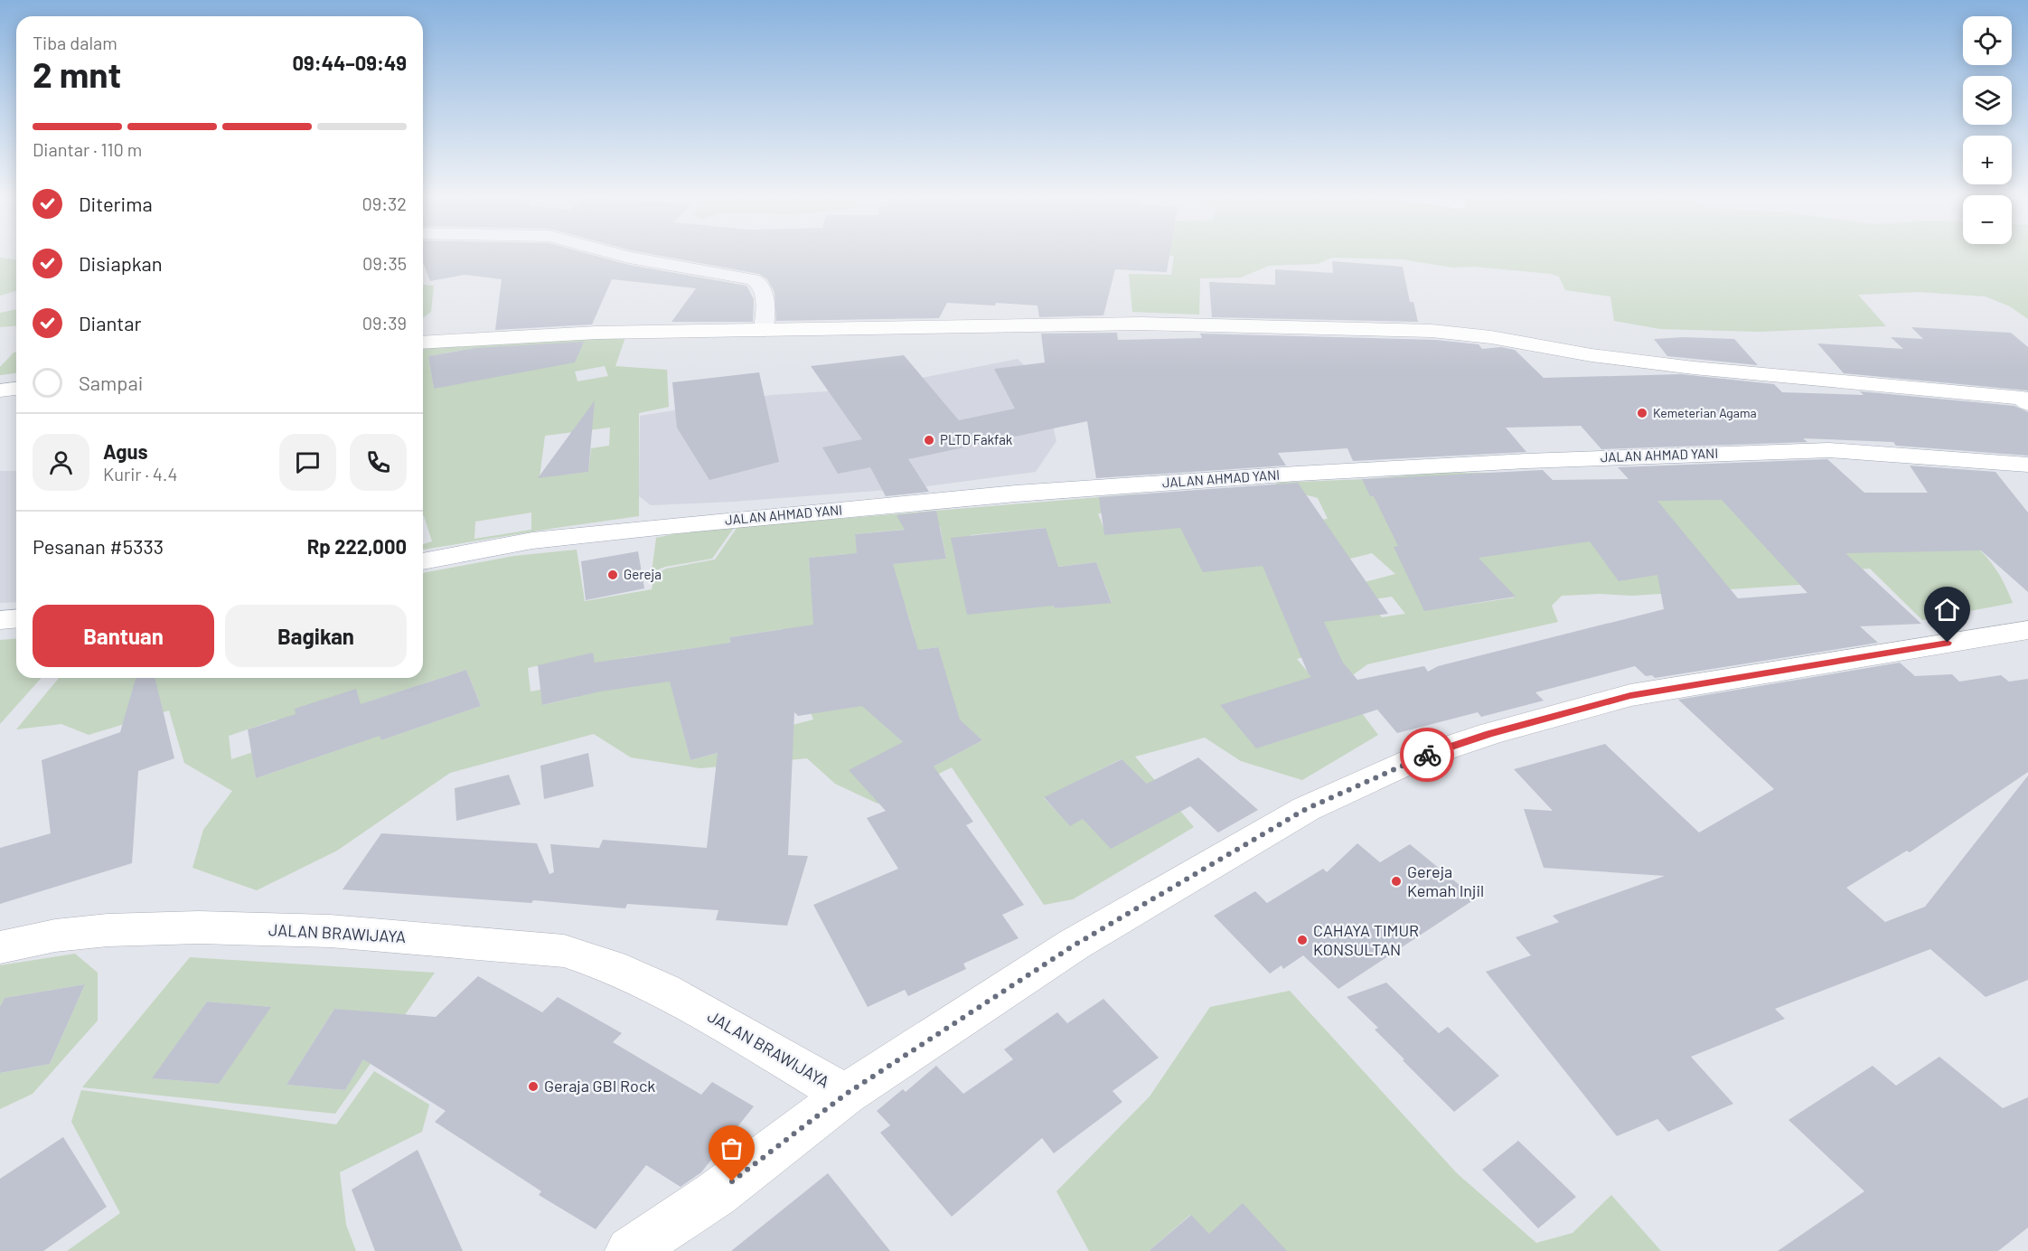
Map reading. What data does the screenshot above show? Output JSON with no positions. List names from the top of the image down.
{
  "streets": {
    "main road": ["JALAN AHMAD YANI", "JALAN BRAWIJAYA"]
  },
  "places": [
    "Kemeterian Agama",
    "PLTD Fakfak",
    "Gereja",
    "Gereja Kemah Injil",
    "CAHAYA TIMUR KONSULTAN",
    "Geraja GBI Rock"
  ],
  "page": {
    "map_buttons": ["+", "−"],
    "heading": ["2 mnt", "Tiba dalam", "09:44–09:49"],
    "panel": [
      "Agus",
      "Kurir · 4.4",
      "Pesanan #5333",
      "Rp 222,000"
    ],
    "bar": "Diantar · 110 m",
    "list": [
      ["Diterima", "09:32"],
      ["Disiapkan", "09:35"],
      ["Diantar", "09:39"],
      "Sampai"
    ],
    "buttons": ["Bantuan", "Bagikan"]
  }
}
